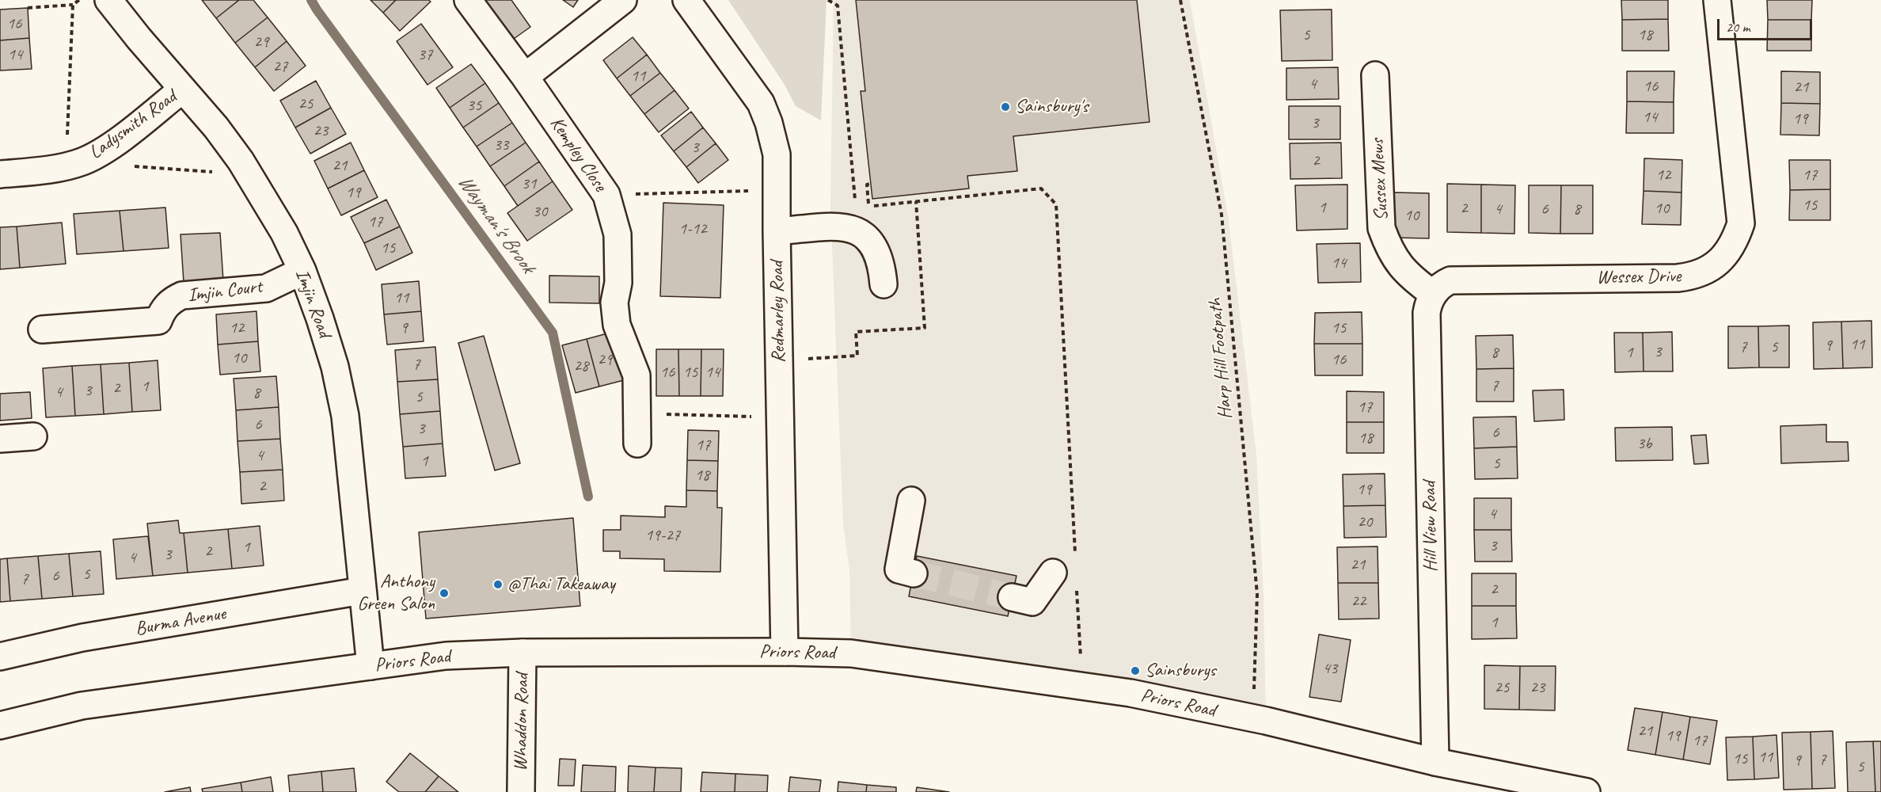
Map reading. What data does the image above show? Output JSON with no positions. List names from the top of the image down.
{
  "streets": {
    "street": [
      "Ladysmith Road",
      "Kempley Close",
      "Sussex Mews",
      "Wessex Drive",
      "Imjin Court",
      "Imjin Road",
      "Redmarley Road",
      "Hill View Road",
      "Burma Avenue",
      "Priors Road",
      "Whaddon Road"
    ],
    "path": ["Harp Hill Footpath"]
  },
  "crossings": [
    ["Ladysmith Road", "Imjin Road"],
    ["Sussex Mews", "Wessex Drive"],
    ["Sussex Mews", "Hill View Road"],
    ["Wessex Drive", "Hill View Road"],
    ["Imjin Court", "Imjin Road"],
    ["Imjin Road", "Burma Avenue"],
    ["Imjin Road", "Priors Road"],
    ["Redmarley Road", "Priors Road"],
    ["Harp Hill Footpath", "Priors Road"],
    ["Hill View Road", "Priors Road"],
    ["Priors Road", "Whaddon Road"]
  ],
  "water": ["Wayman's Brook"],
  "places": [
    "Sainsbury's",
    "@Thai Takeaway",
    "Anthony Green Salon",
    "Sainsburys"
  ],
  "house_numbers": [
    "16",
    "5",
    "18",
    "29",
    "14",
    "37",
    "27",
    "11",
    "4",
    "16",
    "21",
    "25",
    "35",
    "14",
    "19",
    "3",
    "23",
    "33",
    "3",
    "2",
    "21",
    "12",
    "17",
    "31",
    "19",
    "15",
    "1",
    "2",
    "10",
    "4",
    "6",
    "8",
    "30",
    "10",
    "17",
    "1-12",
    "15",
    "14",
    "11",
    "12",
    "9",
    "15",
    "11",
    "9",
    "7",
    "5",
    "3",
    "8",
    "1",
    "10",
    "29",
    "16",
    "7",
    "28",
    "16",
    "15",
    "14",
    "7",
    "1",
    "2",
    "3",
    "4",
    "8",
    "5",
    "17",
    "6",
    "3",
    "6",
    "18",
    "3b",
    "17",
    "4",
    "1",
    "5",
    "18",
    "2",
    "19",
    "4",
    "20",
    "19-27",
    "3",
    "1",
    "2",
    "3",
    "4",
    "21",
    "5",
    "6",
    "7",
    "2",
    "22",
    "1",
    "43",
    "25",
    "23",
    "21",
    "19",
    "17",
    "11",
    "15",
    "7",
    "9",
    "5"
  ],
  "scale_bar": "20 m"
}
